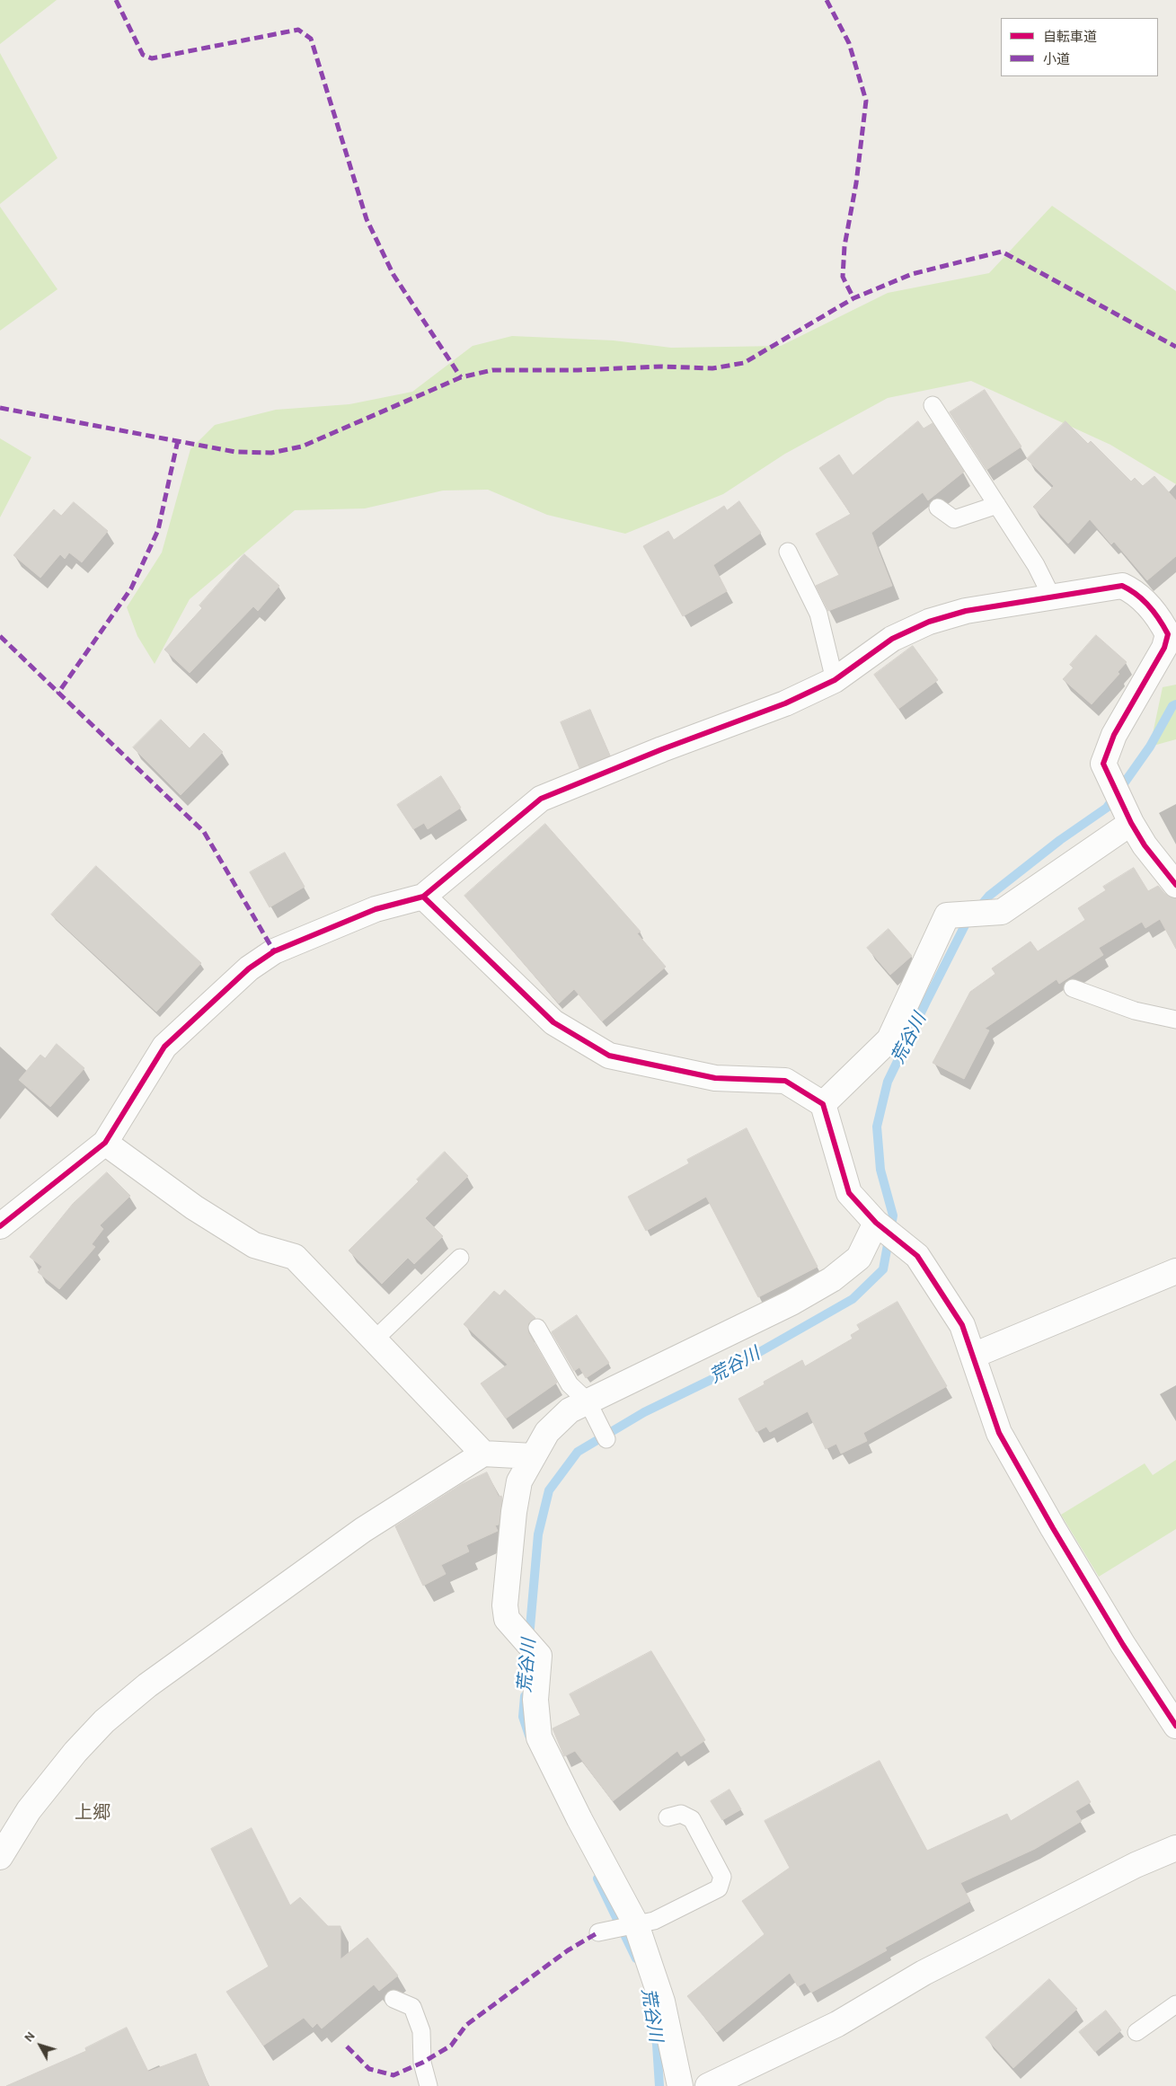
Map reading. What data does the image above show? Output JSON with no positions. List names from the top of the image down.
{
  "districts": ["上郷"],
  "water": ["荒谷川"],
  "legend": ["自転車道", "小道"],
  "north": "top left"
}
